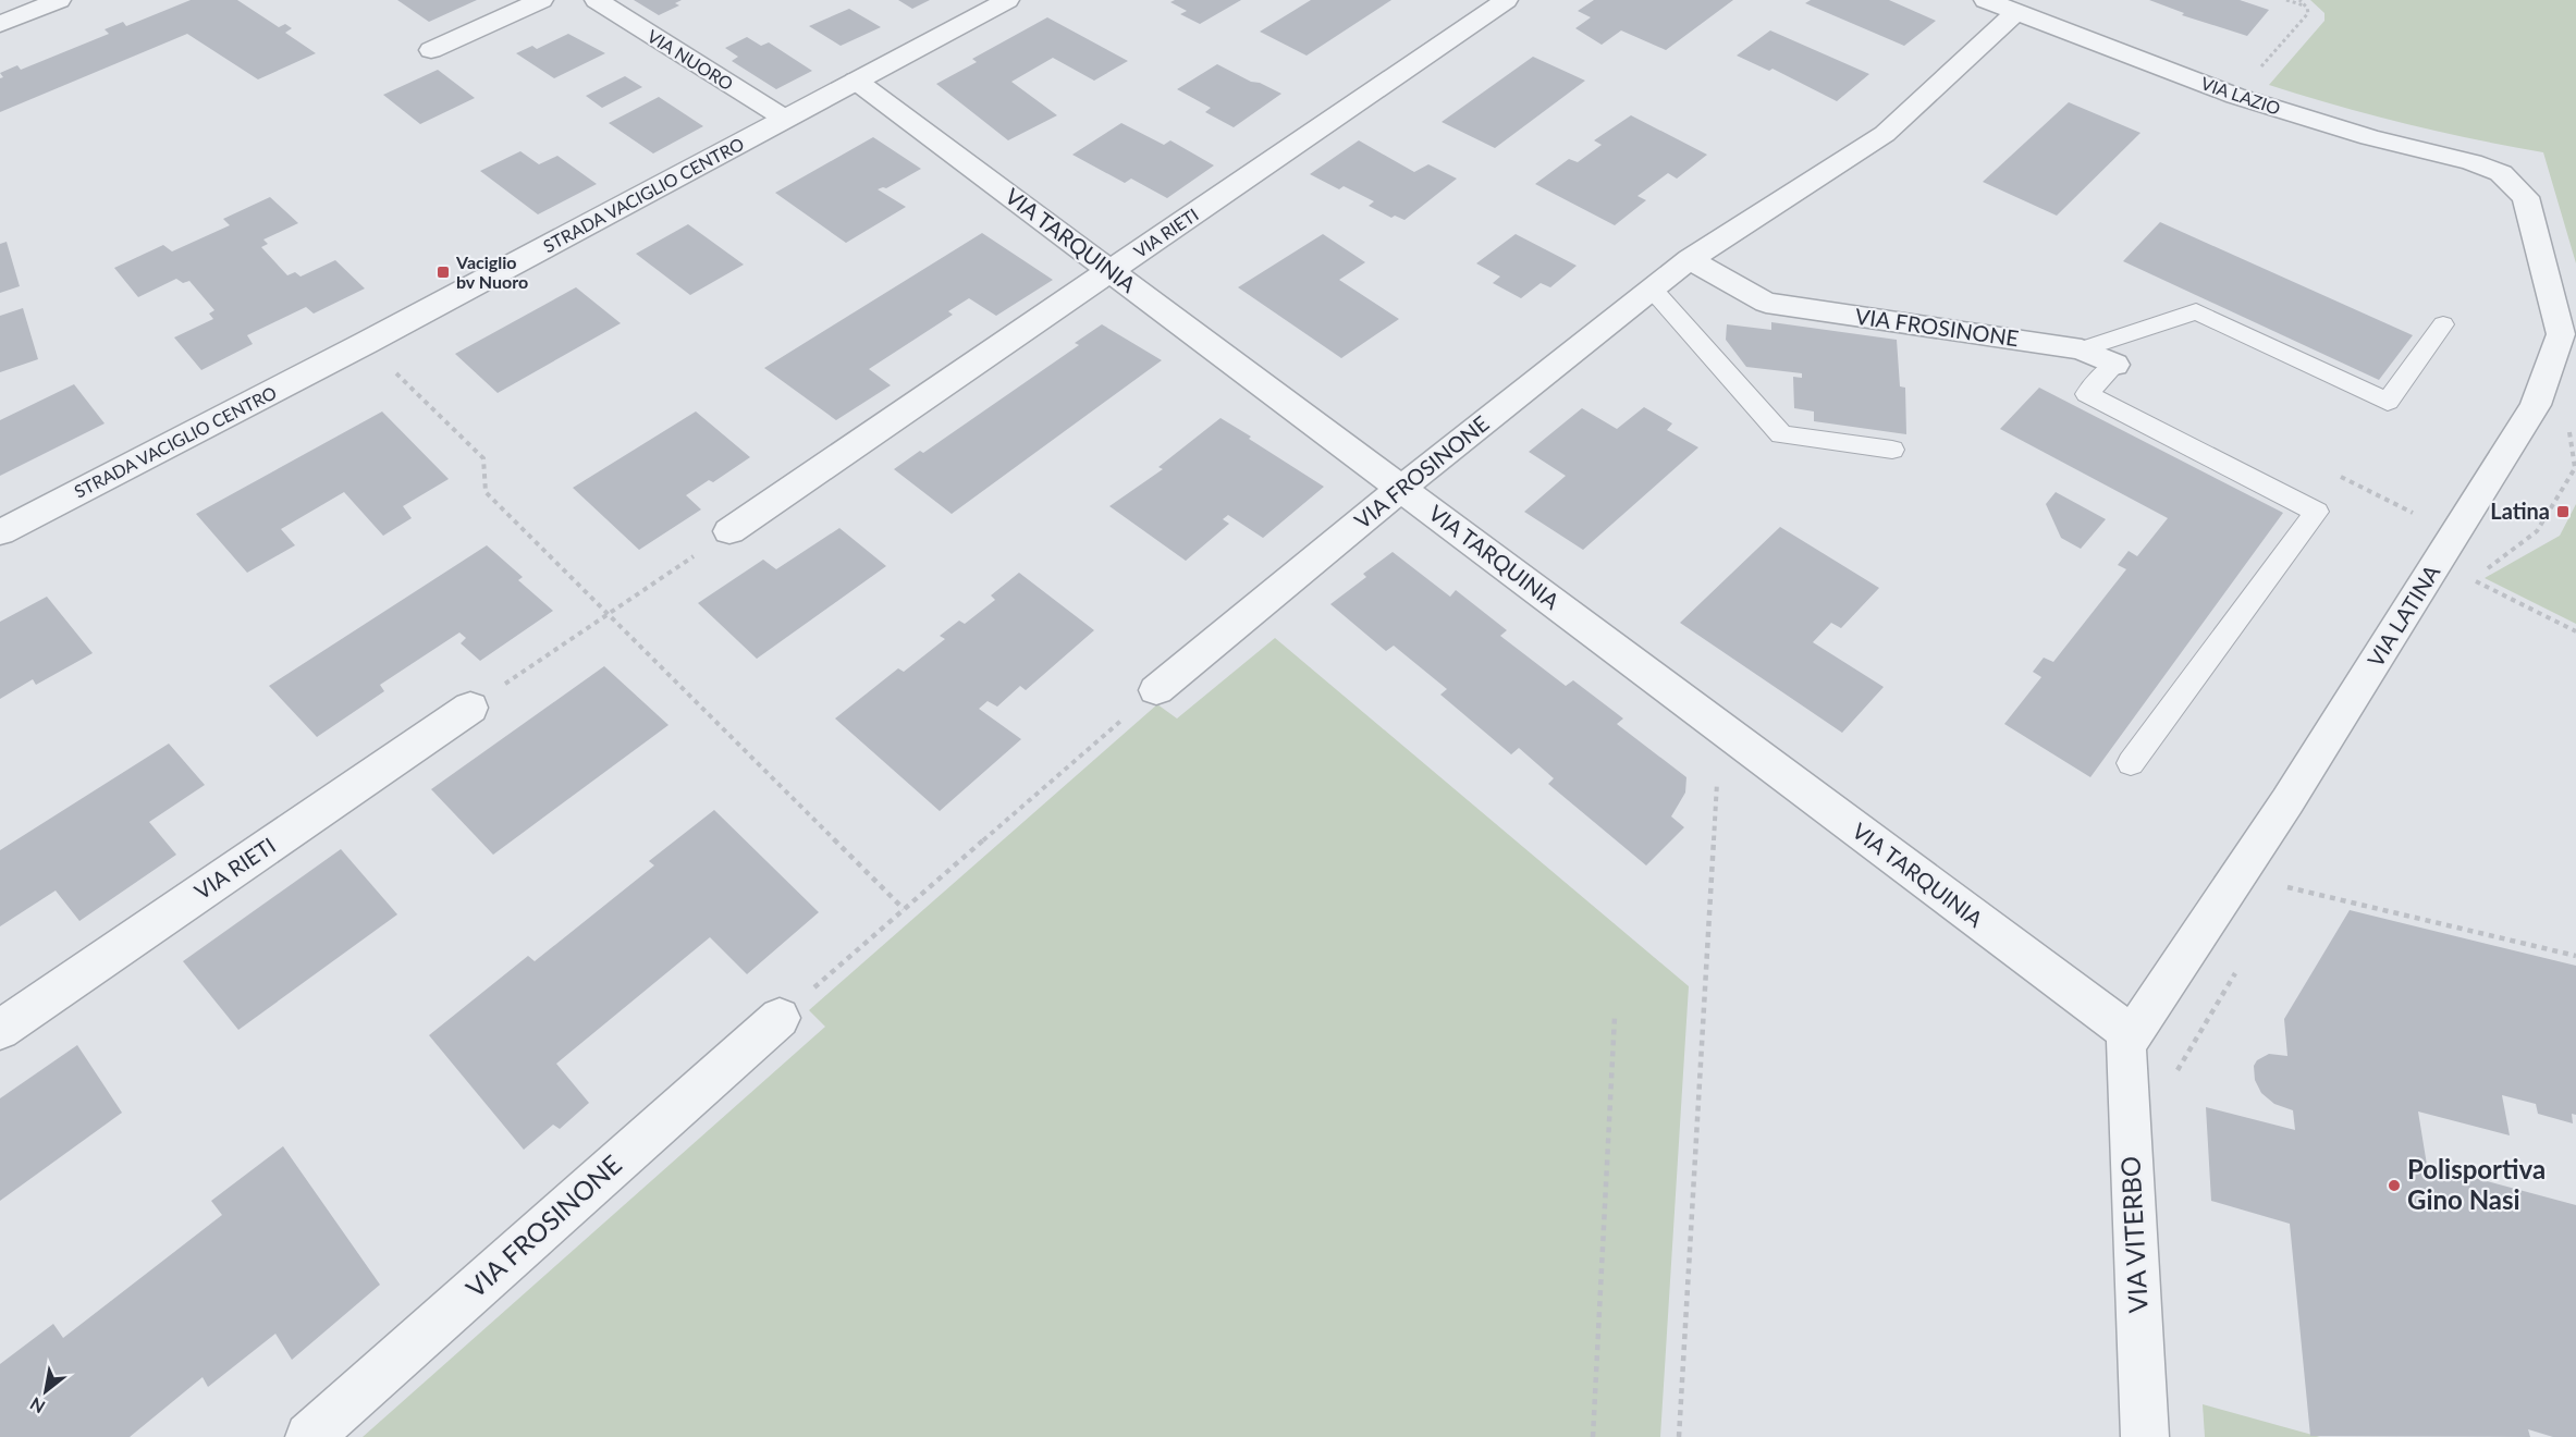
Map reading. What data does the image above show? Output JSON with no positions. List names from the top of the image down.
{
  "streets": {
    "street": [
      "VIA NUORO",
      "VIA LAZIO",
      "STRADA VACIGLIO CENTRO",
      "VIA RIETI",
      "VIA TARQUINIA",
      "VIA FROSINONE",
      "VIA LATINA",
      "VIA VITERBO"
    ]
  },
  "crossings": [
    ["VIA NUORO", "STRADA VACIGLIO CENTRO"],
    ["VIA LAZIO", "VIA FROSINONE"],
    ["VIA LAZIO", "VIA LATINA"],
    ["STRADA VACIGLIO CENTRO", "VIA TARQUINIA"],
    ["VIA RIETI", "VIA TARQUINIA"],
    ["VIA TARQUINIA", "VIA FROSINONE"],
    ["VIA TARQUINIA", "VIA LATINA"],
    ["VIA TARQUINIA", "VIA VITERBO"],
    ["VIA LATINA", "VIA VITERBO"]
  ],
  "places": {
    "transit": ["Vaciglio bv Nuoro", "Latina"],
    "other": ["Polisportiva Gino Nasi"]
  },
  "north": "bottom left"
}
